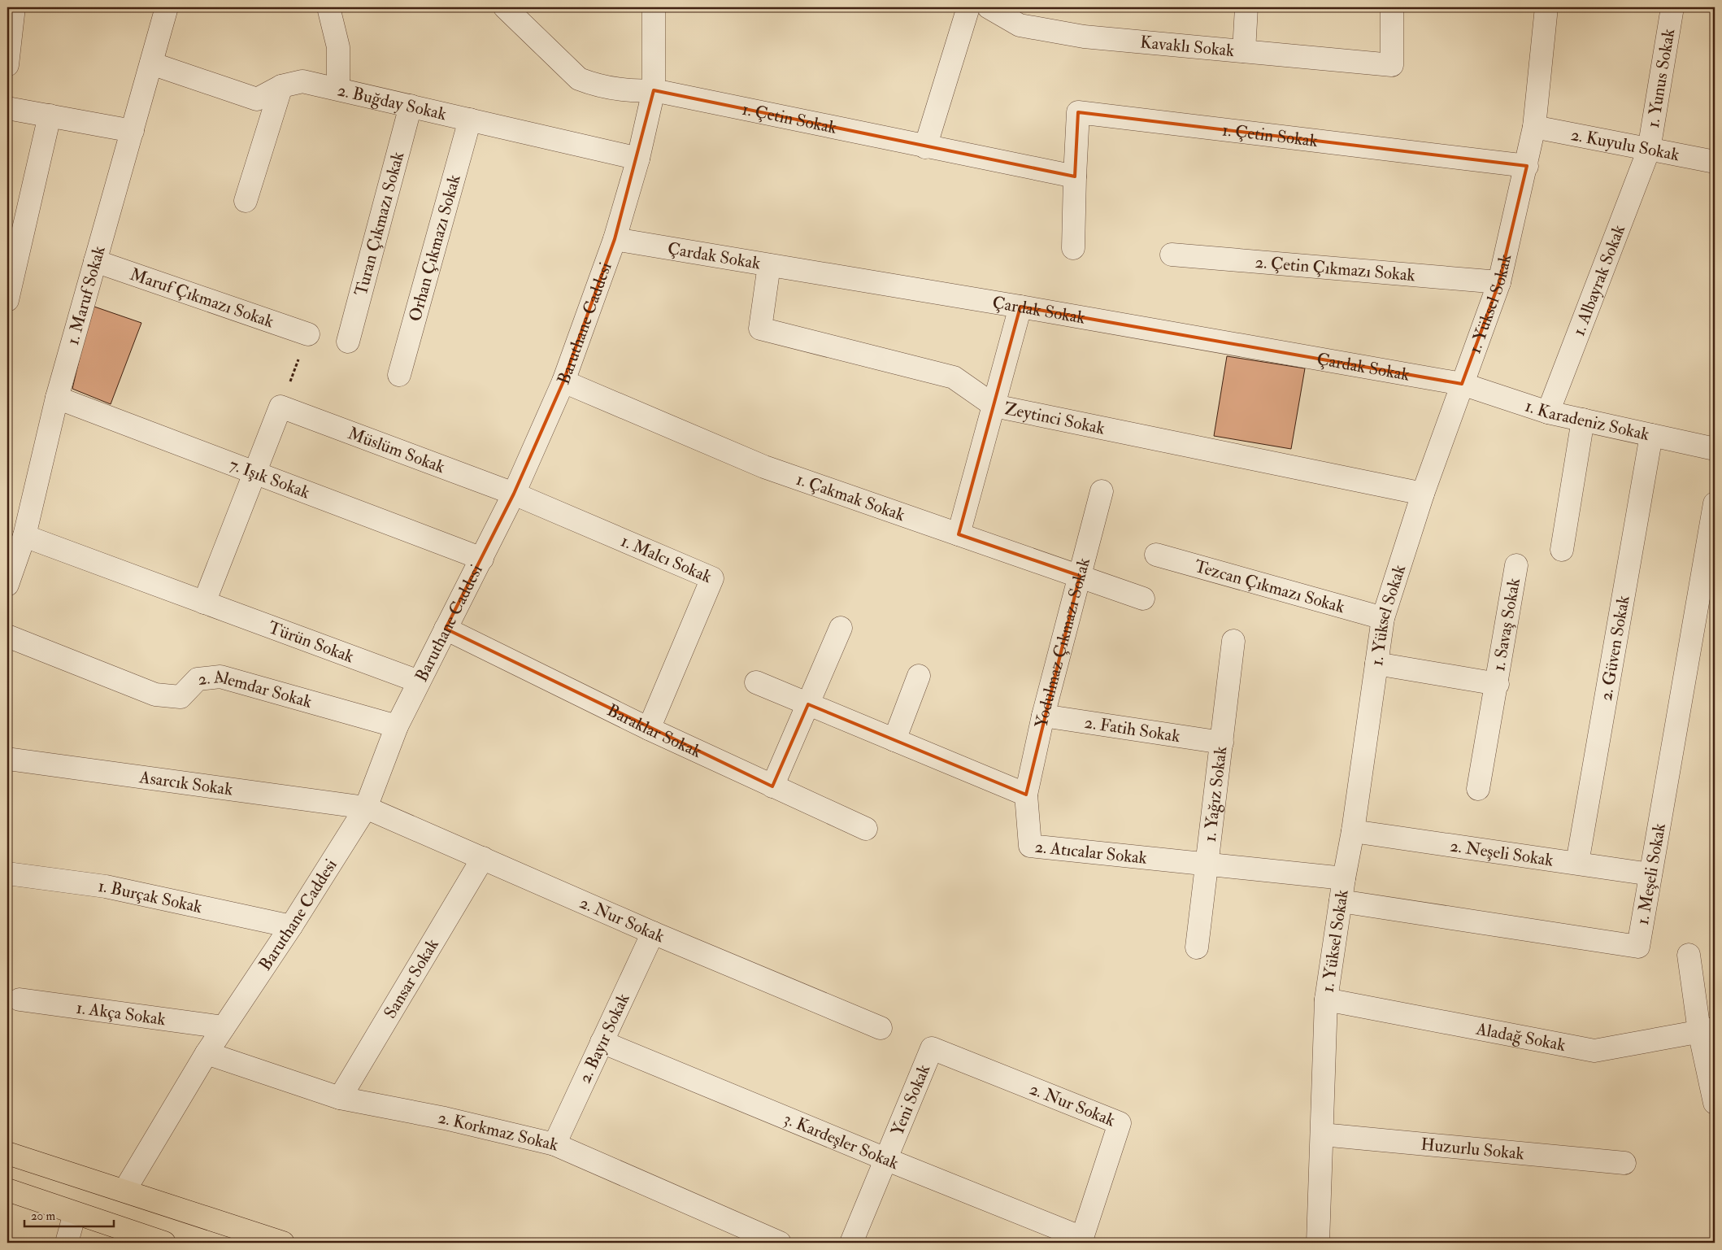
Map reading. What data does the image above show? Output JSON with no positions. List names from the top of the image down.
{
  "streets": {
    "street": [
      "Kavaklı Sokak",
      "1. Yunus Sokak",
      "2. Buğday Sokak",
      "1. Çetin Sokak",
      "2. Kuyulu Sokak",
      "Turan Çıkmazı Sokak",
      "Orhan Çıkmazı Sokak",
      "Çardak Sokak",
      "2. Çetin Çıkmazı Sokak",
      "1. Albayrak Sokak",
      "1. Maruf Sokak",
      "Maruf Çıkmazı Sokak",
      "1. Yüksel Sokak",
      "Baruthane Caddesi",
      "Zeytinci Sokak",
      "1. Karadeniz Sokak",
      "Müslüm Sokak",
      "7. Işık Sokak",
      "1. Çakmak Sokak",
      "1. Malcı Sokak",
      "Tezcan Çıkmazı Sokak",
      "1. Savaş Sokak",
      "Türün Sokak",
      "Yodulmaz Çıkmazı Sokak",
      "2. Güven Sokak",
      "2. Alemdar Sokak",
      "2. Fatih Sokak",
      "Baraklar Sokak",
      "Asarcık Sokak",
      "1. Yağız Sokak",
      "2. Atıcalar Sokak",
      "2. Neşeli Sokak",
      "1. Meşeli Sokak",
      "1. Burçak Sokak",
      "2. Nur Sokak",
      "Sansar Sokak",
      "1. Akça Sokak",
      "Aladağ Sokak",
      "2. Bayır Sokak",
      "Yeni Sokak",
      "2. Korkmaz Sokak",
      "3. Kardeşler Sokak",
      "Huzurlu Sokak"
    ]
  },
  "crossings": [
    ["1. Yunus Sokak", "2. Kuyulu Sokak"],
    ["1. Yunus Sokak", "1. Albayrak Sokak"],
    ["2. Buğday Sokak", "Turan Çıkmazı Sokak"],
    ["2. Buğday Sokak", "Orhan Çıkmazı Sokak"],
    ["2. Buğday Sokak", "1. Maruf Sokak"],
    ["2. Buğday Sokak", "Baruthane Caddesi"],
    ["1. Çetin Sokak", "1. Yüksel Sokak"],
    ["1. Çetin Sokak", "Baruthane Caddesi"],
    ["2. Kuyulu Sokak", "1. Albayrak Sokak"],
    ["2. Kuyulu Sokak", "1. Yüksel Sokak"],
    ["Çardak Sokak", "1. Yüksel Sokak"],
    ["Çardak Sokak", "Baruthane Caddesi"],
    ["Çardak Sokak", "Zeytinci Sokak"],
    ["Çardak Sokak", "1. Karadeniz Sokak"],
    ["2. Çetin Çıkmazı Sokak", "1. Yüksel Sokak"],
    ["1. Albayrak Sokak", "1. Karadeniz Sokak"],
    ["1. Maruf Sokak", "Maruf Çıkmazı Sokak"],
    ["1. Maruf Sokak", "7. Işık Sokak"],
    ["1. Maruf Sokak", "Türün Sokak"],
    ["1. Yüksel Sokak", "Zeytinci Sokak"],
    ["1. Yüksel Sokak", "1. Karadeniz Sokak"],
    ["1. Yüksel Sokak", "Tezcan Çıkmazı Sokak"],
    ["1. Yüksel Sokak", "1. Savaş Sokak"],
    ["1. Yüksel Sokak", "2. Atıcalar Sokak"],
    ["1. Yüksel Sokak", "2. Neşeli Sokak"],
    ["1. Yüksel Sokak", "1. Meşeli Sokak"],
    ["1. Yüksel Sokak", "Aladağ Sokak"],
    ["1. Yüksel Sokak", "Huzurlu Sokak"],
    ["Baruthane Caddesi", "Müslüm Sokak"],
    ["Baruthane Caddesi", "7. Işık Sokak"],
    ["Baruthane Caddesi", "1. Çakmak Sokak"],
    ["Baruthane Caddesi", "1. Malcı Sokak"],
    ["Baruthane Caddesi", "Türün Sokak"],
    ["Baruthane Caddesi", "2. Alemdar Sokak"],
    ["Baruthane Caddesi", "Baraklar Sokak"],
    ["Baruthane Caddesi", "Asarcık Sokak"],
    ["Baruthane Caddesi", "1. Burçak Sokak"],
    ["Baruthane Caddesi", "2. Nur Sokak"],
    ["Baruthane Caddesi", "1. Akça Sokak"],
    ["Baruthane Caddesi", "2. Korkmaz Sokak"],
    ["1. Karadeniz Sokak", "2. Güven Sokak"],
    ["Müslüm Sokak", "1. Malcı Sokak"],
    ["1. Çakmak Sokak", "Yodulmaz Çıkmazı Sokak"],
    ["1. Malcı Sokak", "Baraklar Sokak"],
    ["Yodulmaz Çıkmazı Sokak", "2. Fatih Sokak"],
    ["Yodulmaz Çıkmazı Sokak", "2. Atıcalar Sokak"],
    ["2. Güven Sokak", "2. Neşeli Sokak"],
    ["2. Fatih Sokak", "1. Yağız Sokak"],
    ["Asarcık Sokak", "2. Nur Sokak"],
    ["1. Yağız Sokak", "2. Atıcalar Sokak"],
    ["2. Neşeli Sokak", "1. Meşeli Sokak"],
    ["2. Nur Sokak", "Sansar Sokak"],
    ["2. Nur Sokak", "2. Bayır Sokak"],
    ["2. Nur Sokak", "Yeni Sokak"],
    ["2. Nur Sokak", "3. Kardeşler Sokak"],
    ["Sansar Sokak", "2. Korkmaz Sokak"],
    ["2. Bayır Sokak", "2. Korkmaz Sokak"],
    ["2. Bayır Sokak", "3. Kardeşler Sokak"],
    ["Yeni Sokak", "3. Kardeşler Sokak"]
  ],
  "scale_bar": "20 m"
}
